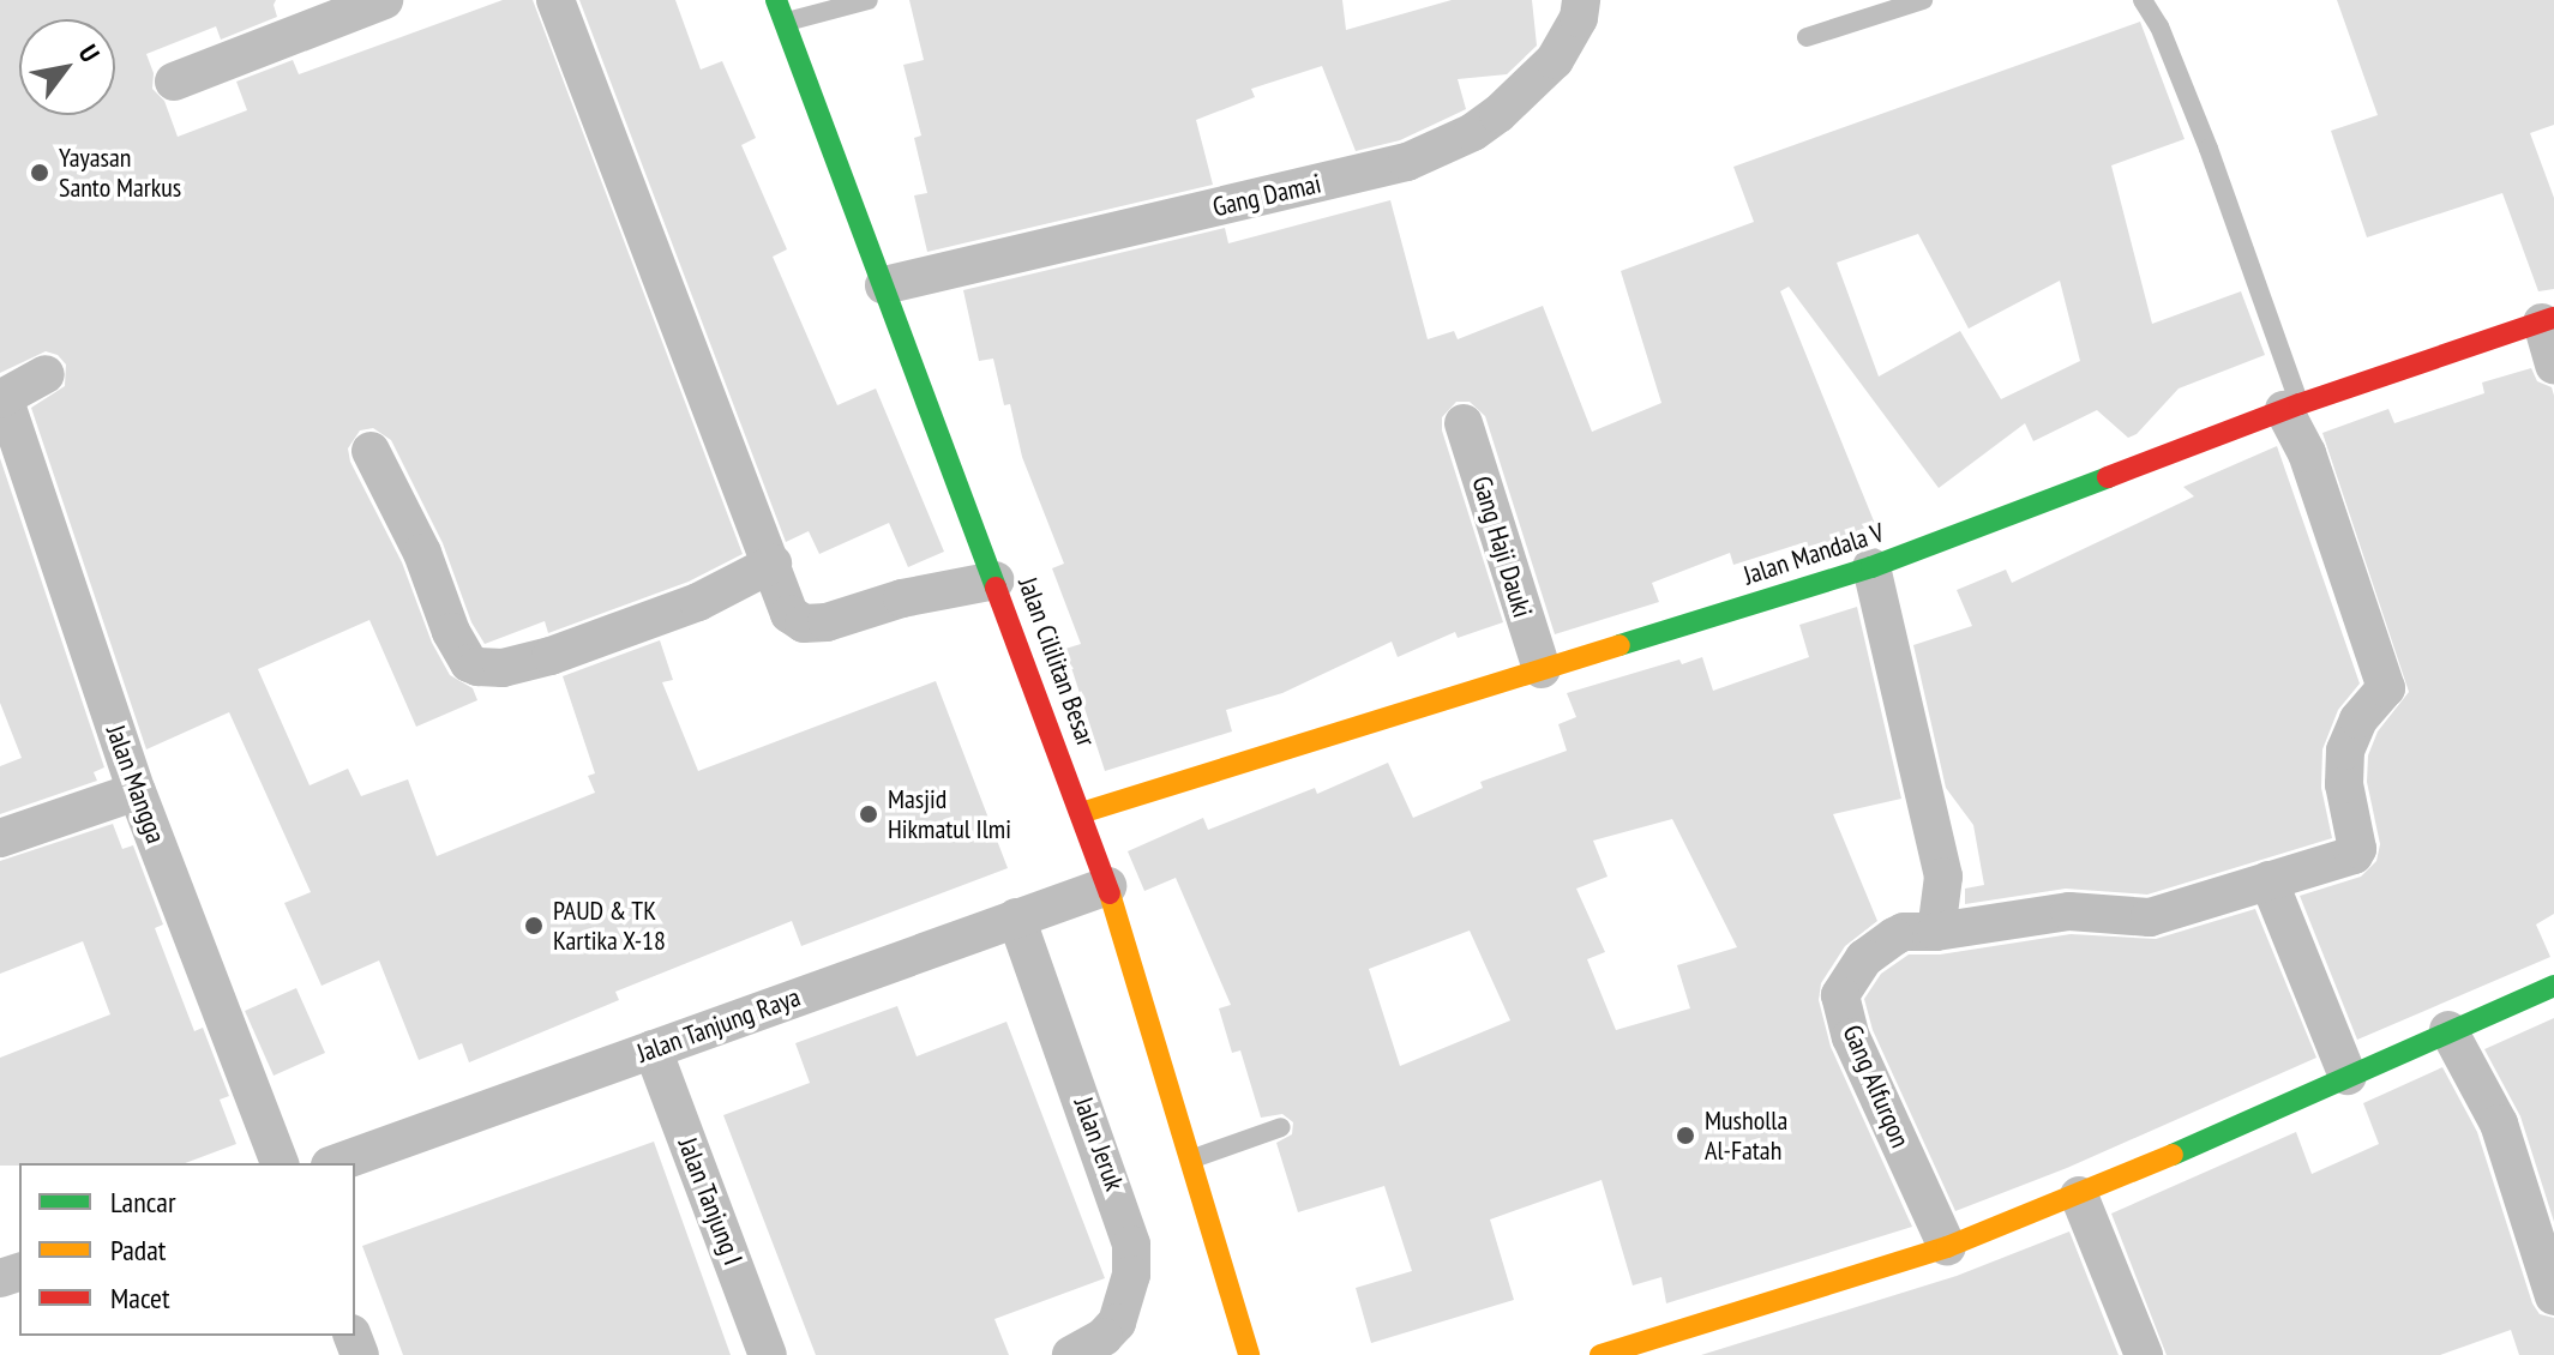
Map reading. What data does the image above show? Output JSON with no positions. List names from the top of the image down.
{
  "streets": {
    "street": [
      "Gang Damai",
      "Gang Haji Dauki",
      "Jalan Mandala V",
      "Jalan Cililitan Besar",
      "Jalan Mangga",
      "Jalan Tanjung Raya",
      "Gang Alfurqon",
      "Jalan Jeruk",
      "Jalan Tanjung I"
    ]
  },
  "crossings": [
    ["Gang Damai", "Jalan Cililitan Besar"],
    ["Gang Haji Dauki", "Jalan Mandala V"],
    ["Jalan Mandala V", "Jalan Cililitan Besar"],
    ["Jalan Cililitan Besar", "Jalan Tanjung Raya"],
    ["Jalan Tanjung Raya", "Jalan Jeruk"],
    ["Jalan Tanjung Raya", "Jalan Tanjung I"]
  ],
  "places": [
    "Yayasan Santo Markus",
    "Masjid Hikmatul Ilmi",
    "PAUD & TK Kartika X-18",
    "Musholla Al-Fatah"
  ],
  "legend": ["Lancar", "Padat", "Macet"],
  "north": "top right"
}
